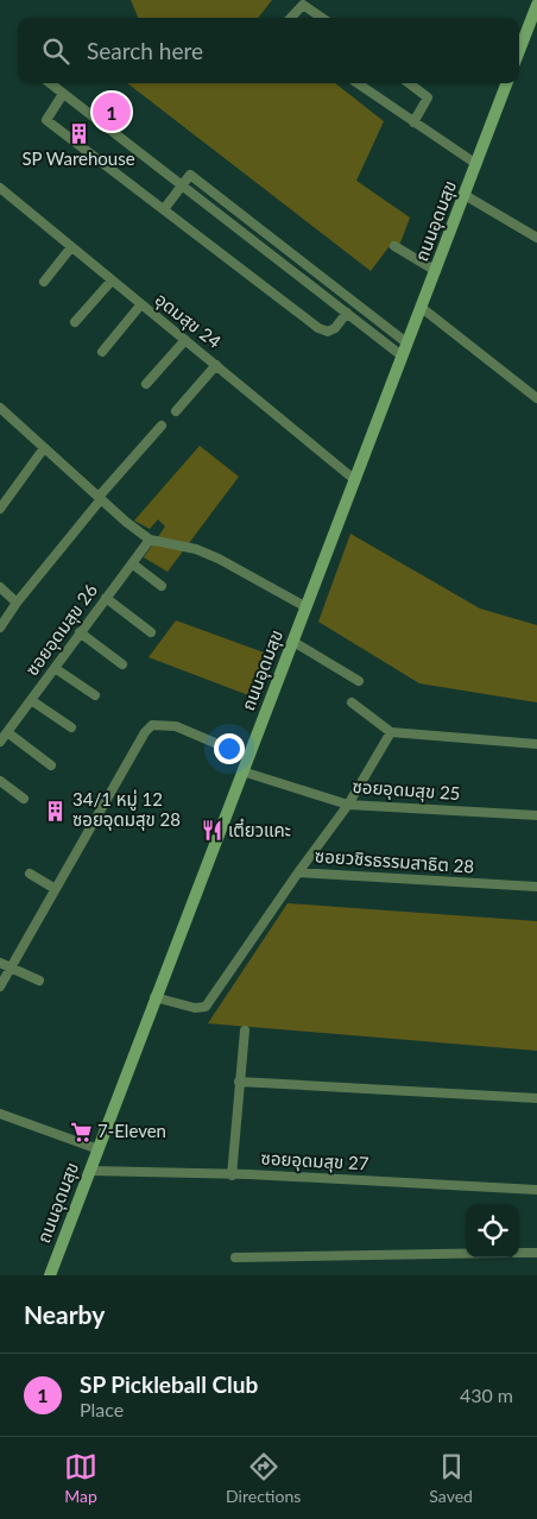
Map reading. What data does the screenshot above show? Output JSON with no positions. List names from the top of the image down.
{
  "streets": {
    "main road": ["ถนนอุดมสุข"],
    "street": [
      "อุดมสุข 24",
      "ซอยอุดมสุข 26",
      "ซอยอุดมสุข 25",
      "ซอยวชิรธรรมสาธิต 28",
      "ซอยอุดมสุข 27"
    ]
  },
  "crossings": [
    ["ถนนอุดมสุข", "อุดมสุข 24"],
    ["ถนนอุดมสุข", "ซอยอุดมสุข 25"],
    ["ถนนอุดมสุข", "ซอยอุดมสุข 27"],
    ["ซอยอุดมสุข 25", "ซอยวชิรธรรมสาธิต 28"]
  ],
  "places": {
    "building": ["SP Warehouse", "34/1 หมู่ 12 ซอยอุดมสุข 28"],
    "restaurant": ["เตี๋ยวแคะ"],
    "supermarket": ["7-Eleven"]
  },
  "page": {
    "search": "Search here",
    "pins": "1",
    "heading": "Nearby",
    "list": [
      {
        "mark": "1",
        "name": "SP Pickleball Club",
        "note": "Place",
        "value": "430 m"
      }
    ],
    "nav": ["Map", "Directions", "Saved"]
  }
}
